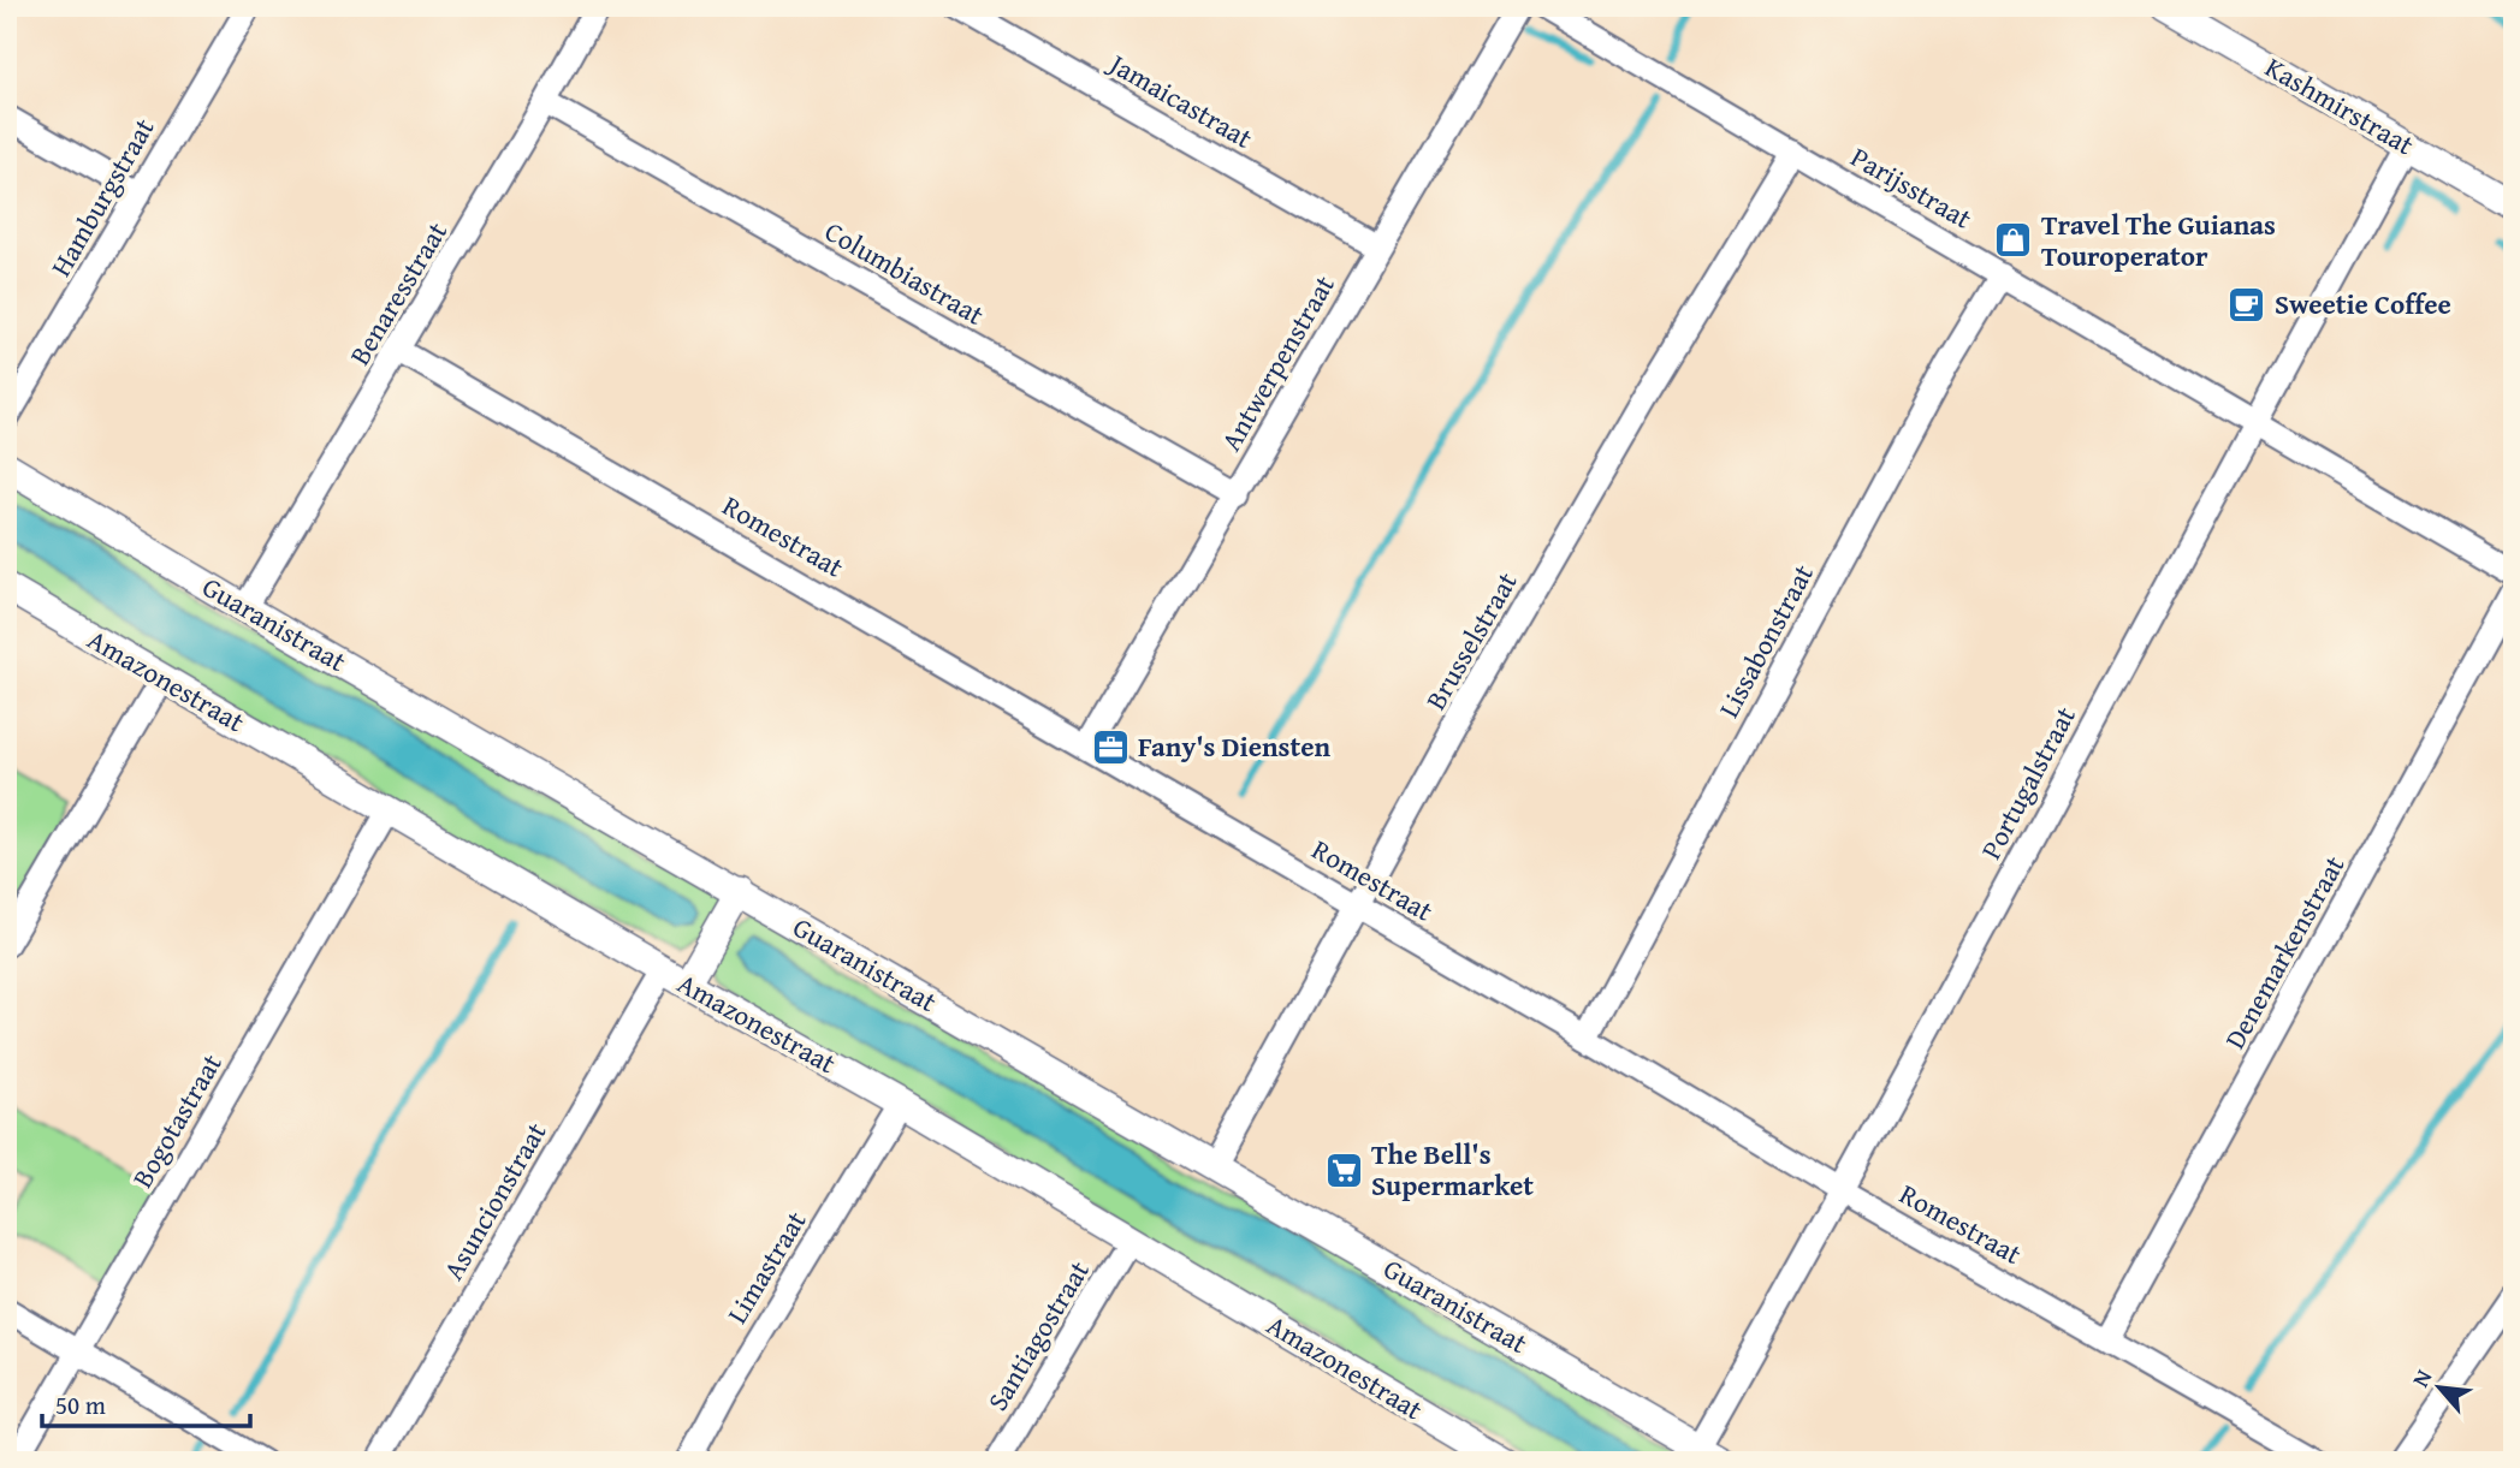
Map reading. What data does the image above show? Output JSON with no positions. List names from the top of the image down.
{
  "streets": {
    "street": [
      "Jamaicastraat",
      "Kashmirstraat",
      "Parijsstraat",
      "Hamburgstraat",
      "Columbiastraat",
      "Benaresstraat",
      "Antwerpenstraat",
      "Romestraat",
      "Guaranistraat",
      "Brusselstraat",
      "Lissabonstraat",
      "Amazonestraat",
      "Portugalstraat",
      "Denemarkenstraat",
      "Bogotastraat",
      "Asuncionstraat",
      "Limastraat",
      "Santiagostraat"
    ]
  },
  "crossings": [
    ["Jamaicastraat", "Antwerpenstraat"],
    ["Kashmirstraat", "Portugalstraat"],
    ["Parijsstraat", "Brusselstraat"],
    ["Parijsstraat", "Lissabonstraat"],
    ["Parijsstraat", "Portugalstraat"],
    ["Columbiastraat", "Benaresstraat"],
    ["Columbiastraat", "Antwerpenstraat"],
    ["Benaresstraat", "Romestraat"],
    ["Benaresstraat", "Guaranistraat"],
    ["Antwerpenstraat", "Romestraat"],
    ["Romestraat", "Brusselstraat"],
    ["Romestraat", "Lissabonstraat"],
    ["Romestraat", "Portugalstraat"],
    ["Romestraat", "Denemarkenstraat"],
    ["Guaranistraat", "Brusselstraat"],
    ["Guaranistraat", "Portugalstraat"],
    ["Amazonestraat", "Bogotastraat"],
    ["Amazonestraat", "Asuncionstraat"],
    ["Amazonestraat", "Limastraat"],
    ["Amazonestraat", "Santiagostraat"]
  ],
  "places": {
    "shop": ["Travel The Guianas Touroperator"],
    "cafe": ["Sweetie Coffee"],
    "office": ["Fany's Diensten"],
    "supermarket": ["The Bell's Supermarket"]
  },
  "scale_bar": "50 m",
  "north": "top left"
}
